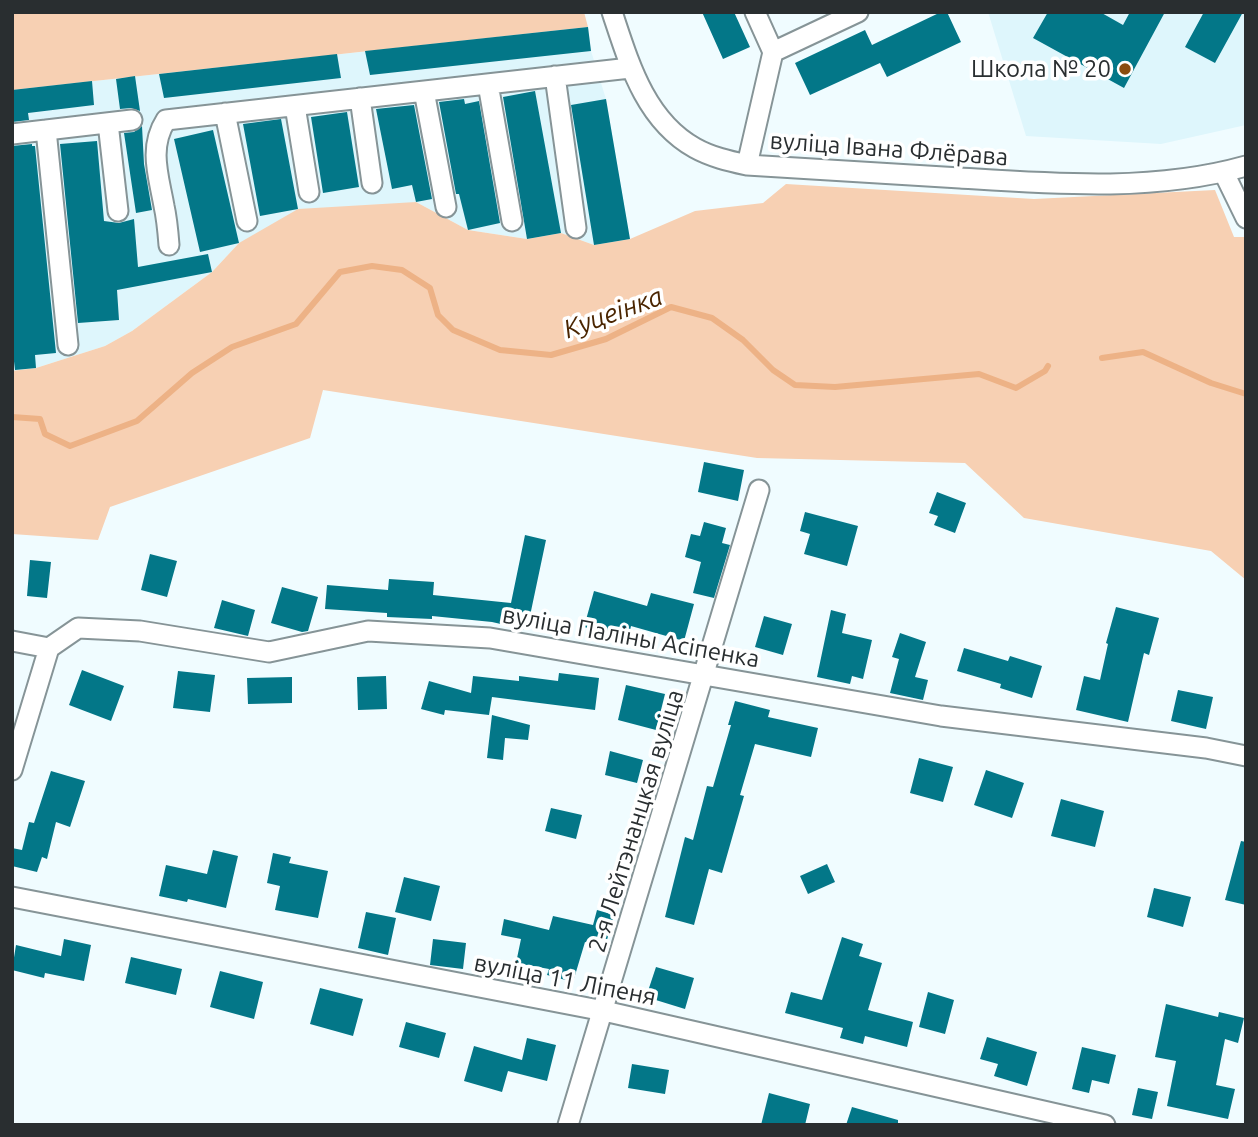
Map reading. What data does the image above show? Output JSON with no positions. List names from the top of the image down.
{
  "streets": {
    "street": [
      "вуліца Івана Флёрава",
      "вуліца Паліны Асіпенка",
      "2-я Лейтэнанцкая вуліца",
      "вуліца 11 Ліпеня"
    ]
  },
  "crossings": [
    ["вуліца Паліны Асіпенка", "2-я Лейтэнанцкая вуліца"],
    ["2-я Лейтэнанцкая вуліца", "вуліца 11 Ліпеня"]
  ],
  "water": ["Куцеінка"],
  "places": ["Школа № 20"]
}
